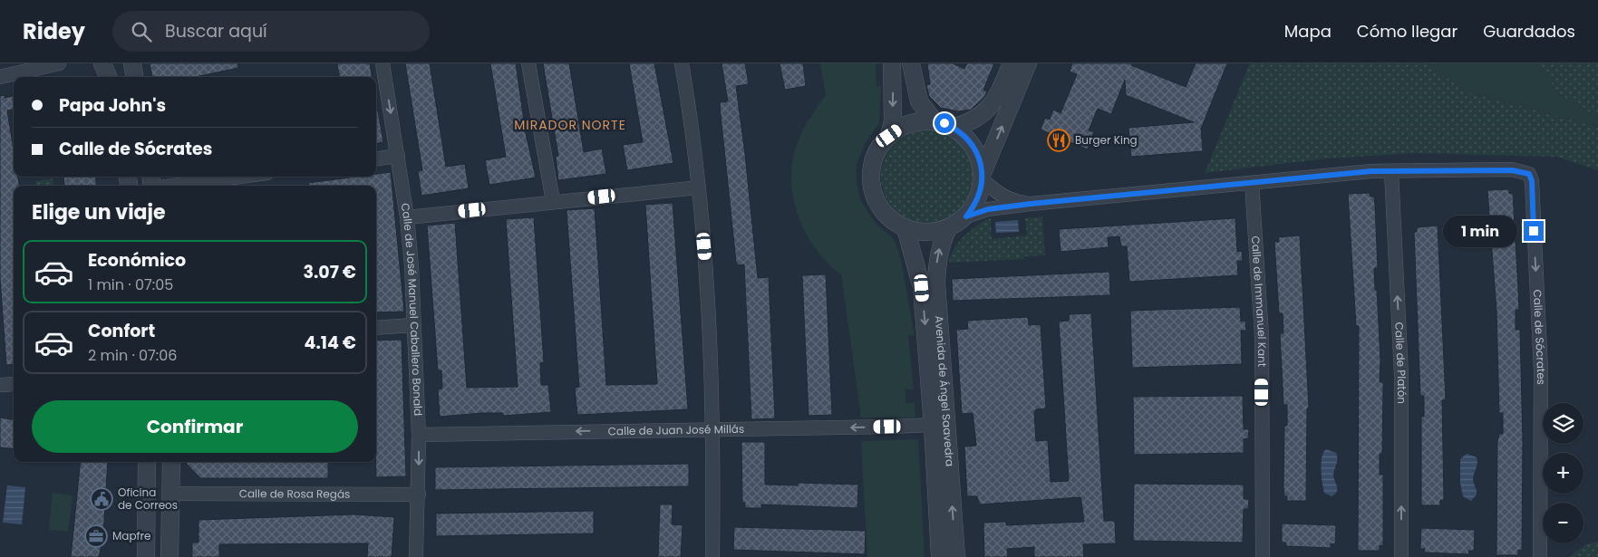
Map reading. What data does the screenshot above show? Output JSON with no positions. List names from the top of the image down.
{
  "streets": {
    "street": [
      "Calle de Immanuel Kant",
      "Calle de José Manuel Caballero Bonald",
      "Calle de Sócrates",
      "Calle de Platón",
      "Avenida de Ángel Saavedra",
      "Calle de Juan José Millás",
      "Calle de Rosa Regás"
    ]
  },
  "crossings": [
    ["Calle de José Manuel Caballero Bonald", "Calle de Juan José Millás"],
    ["Calle de José Manuel Caballero Bonald", "Calle de Rosa Regás"],
    ["Calle de Sócrates", "Calle de Platón"],
    ["Avenida de Ángel Saavedra", "Calle de Juan José Millás"]
  ],
  "one_way": ["Calle de Platón", "Calle de Juan José Millás"],
  "districts": ["MIRADOR NORTE"],
  "places": {
    "restaurant": ["Burger King"],
    "public building": ["Oficina de Correos"],
    "office": ["Mapfre"]
  },
  "page": {
    "header": "Ridey",
    "search": "Buscar aquí",
    "nav": ["Mapa", "Cómo llegar", "Guardados"],
    "banner": ["Papa John's", "Calle de Sócrates"],
    "heading": "Elige un viaje",
    "bubble": "1 min",
    "list": [
      {
        "name": "Económico",
        "note": "1 min · 07:05",
        "value": "3.07 €"
      },
      {
        "name": "Confort",
        "note": "2 min · 07:06",
        "value": "4.14 €"
      }
    ],
    "buttons": "Confirmar",
    "map_buttons": ["+", "−"]
  }
}
